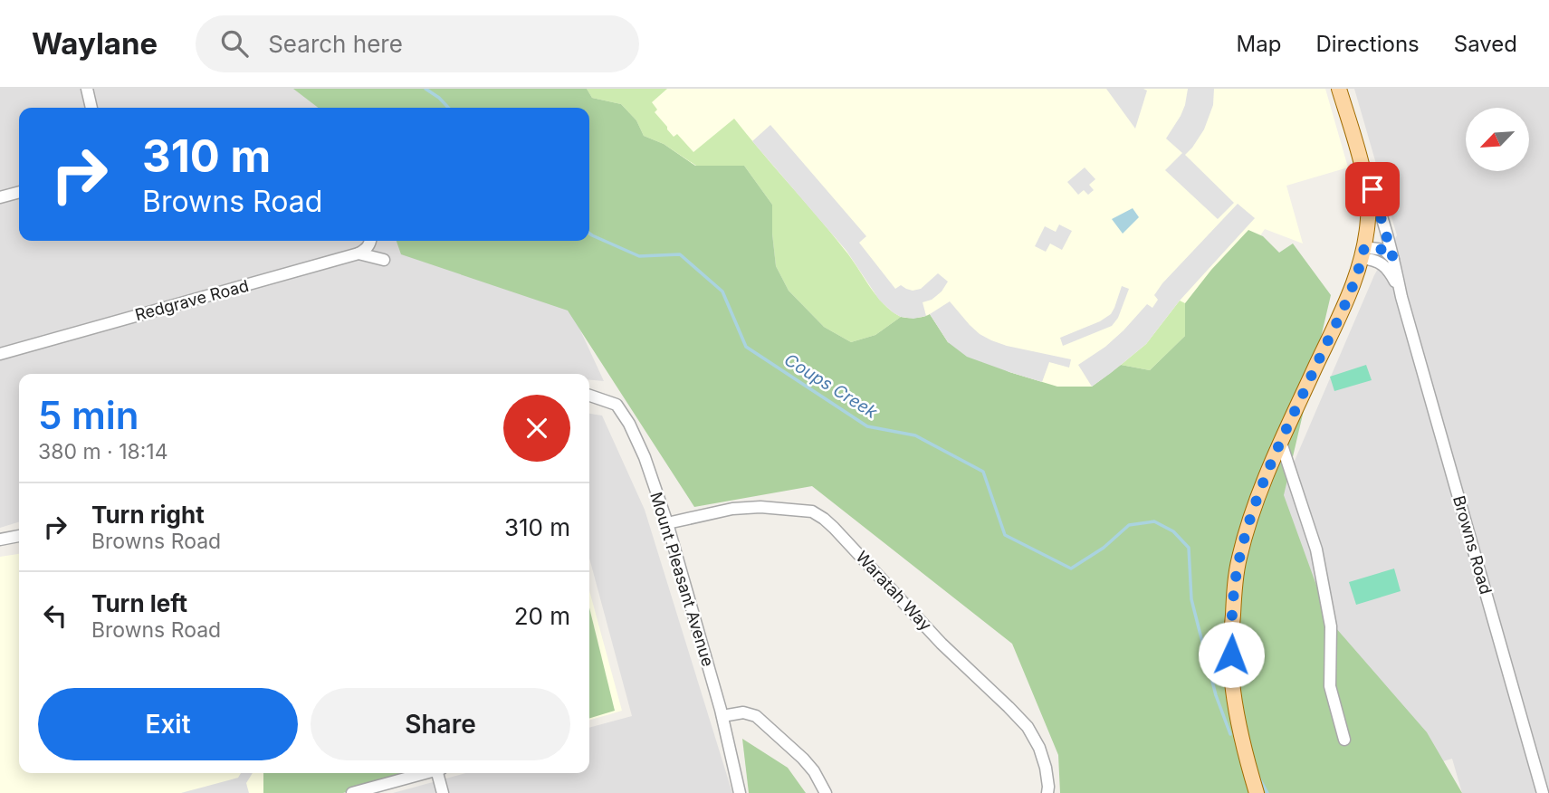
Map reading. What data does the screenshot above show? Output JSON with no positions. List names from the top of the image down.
{
  "streets": {
    "street": [
      "Redgrave Road",
      "Browns Road",
      "Mount Pleasant Avenue",
      "Waratah Way"
    ]
  },
  "crossings": [
    ["Mount Pleasant Avenue", "Waratah Way"]
  ],
  "water": ["Coups Creek"],
  "north": "bottom left",
  "page": {
    "header": "Waylane",
    "search": "Search here",
    "nav": ["Map", "Directions", "Saved"],
    "turn": ["310 m", "Browns Road"],
    "heading": ["5 min", "380 m · 18:14"],
    "list": [
      {
        "name": "Turn right",
        "note": "Browns Road",
        "value": "310 m"
      },
      {
        "name": "Turn left",
        "note": "Browns Road",
        "value": "20 m"
      }
    ],
    "buttons": ["Exit", "Share"]
  }
}
